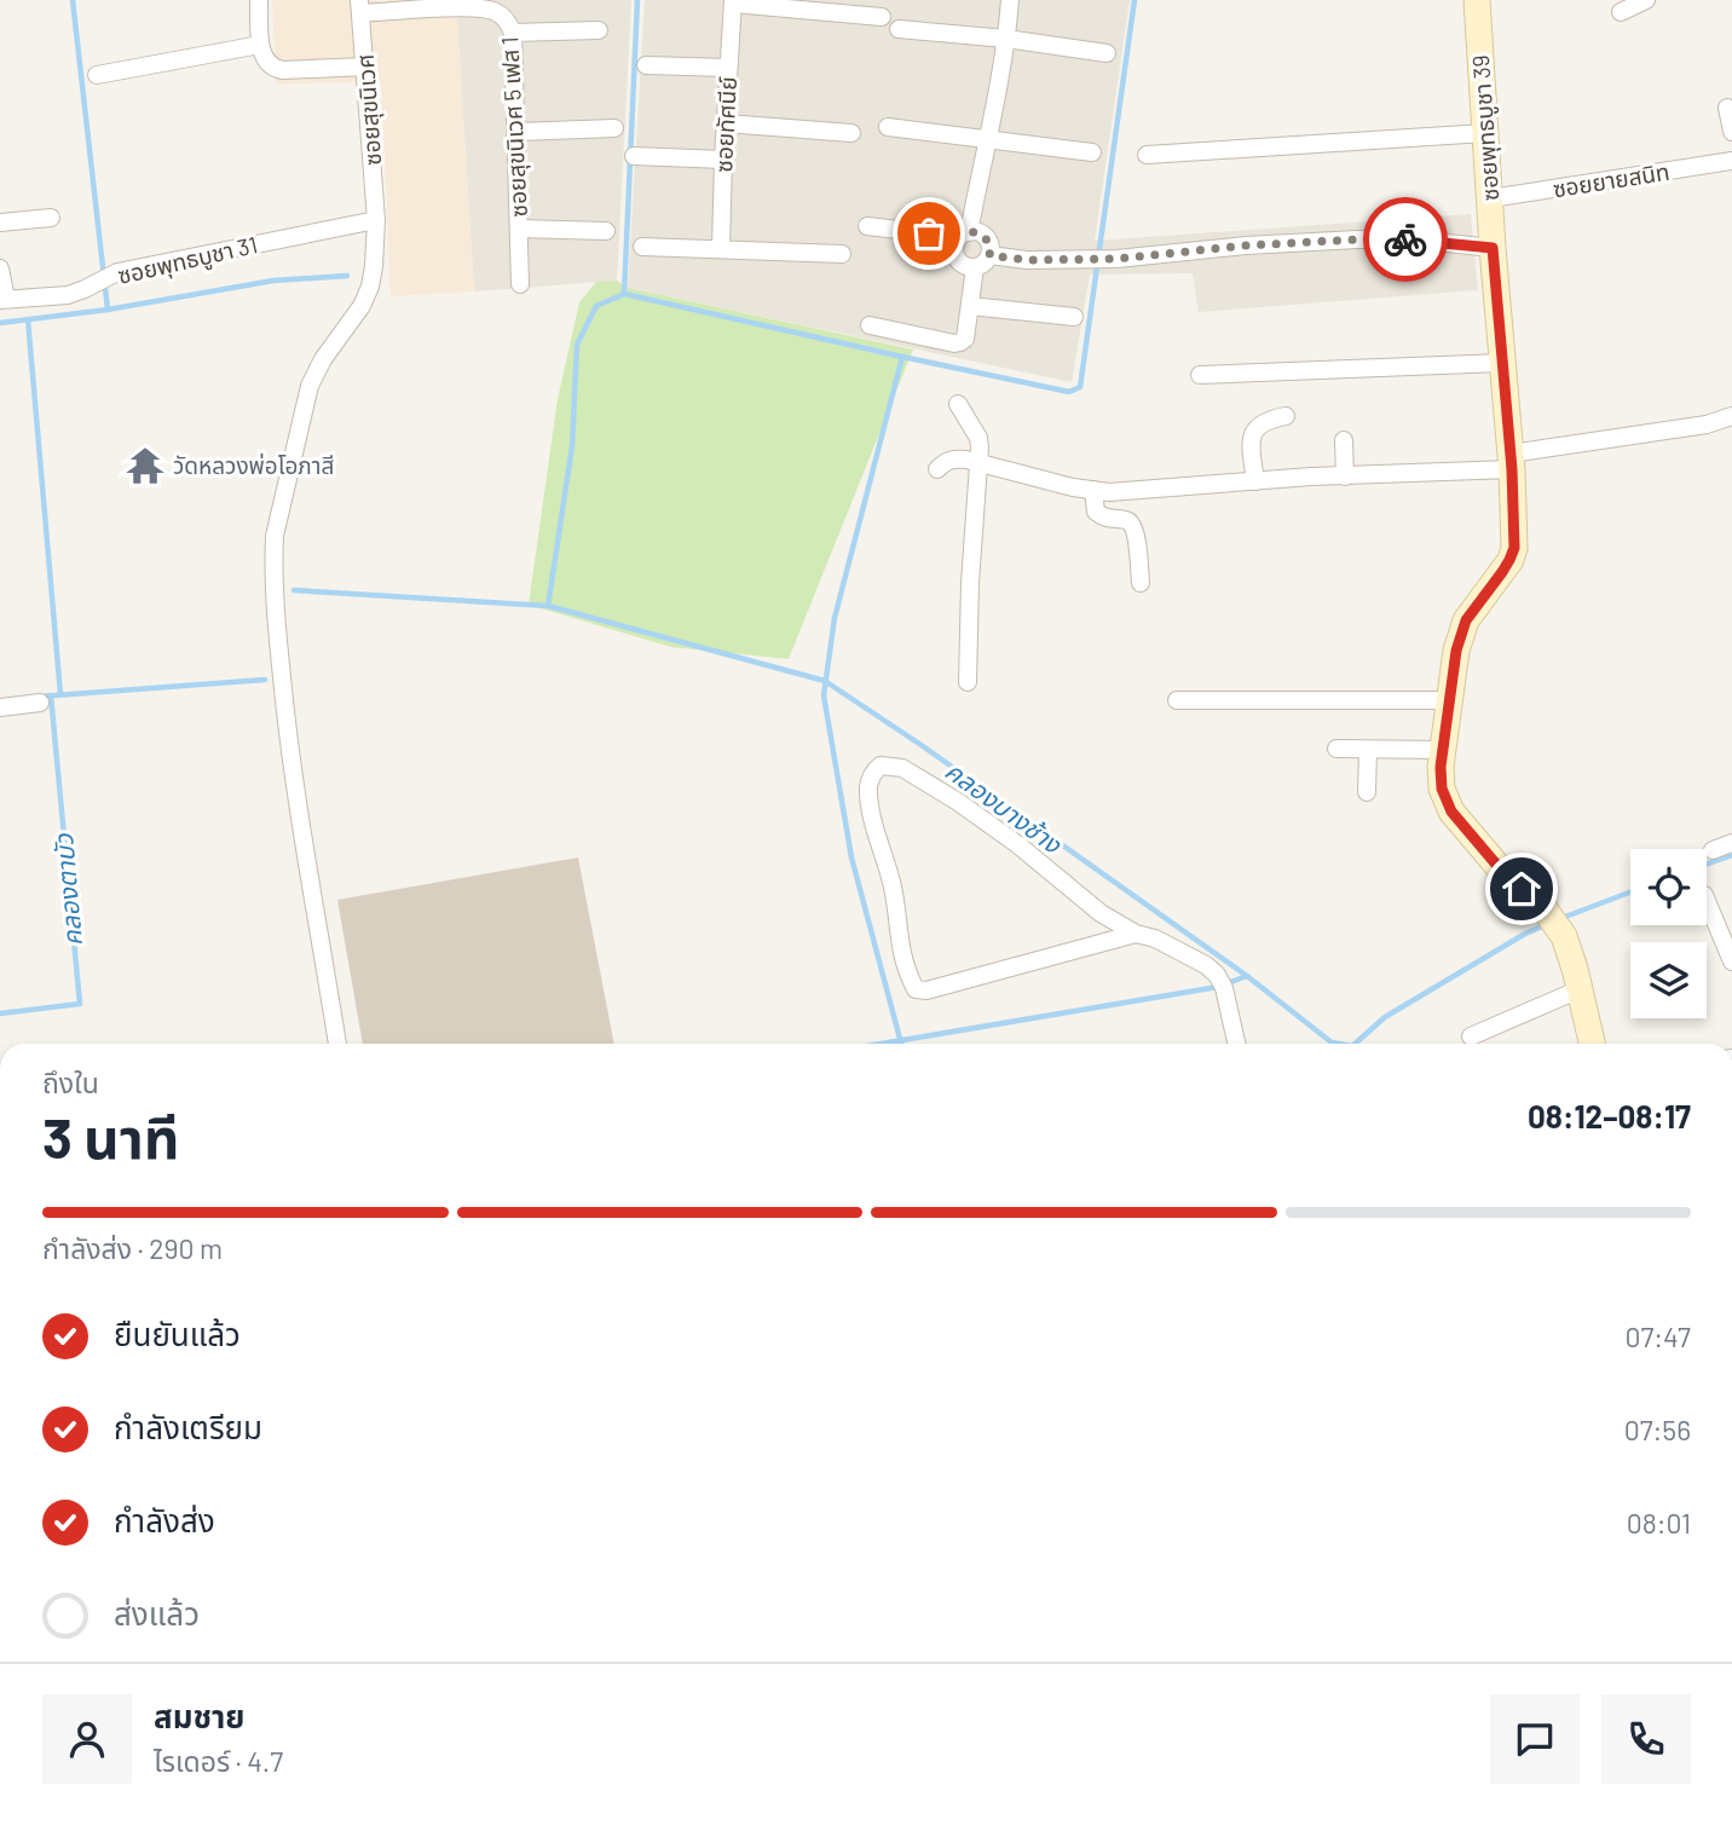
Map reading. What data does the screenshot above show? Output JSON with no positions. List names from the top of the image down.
{
  "streets": {
    "street": [
      "ซอยสุขนิเวศ",
      "ซอยทัศนีย์",
      "ซอยสุขนิเวศ 5 เฟส 1",
      "ซอยพุทธบูชา 39",
      "ซอยยายสนิท",
      "ซอยพุทธบูชา 31"
    ]
  },
  "crossings": [
    ["ซอยสุขนิเวศ", "ซอยสุขนิเวศ 5 เฟส 1"],
    ["ซอยสุขนิเวศ", "ซอยพุทธบูชา 31"],
    ["ซอยพุทธบูชา 39", "ซอยยายสนิท"]
  ],
  "water": ["คลองบางช้าง", "คลองตาบัว"],
  "places": {
    "temple": ["วัดหลวงพ่อโอภาสี"]
  },
  "page": {
    "heading": ["3 นาที", "ถึงใน", "08:12–08:17"],
    "panel": ["สมชาย", "ไรเดอร์ · 4.7"],
    "bar": "กำลังส่ง · 290 m",
    "list": [
      ["ยืนยันแล้ว", "07:47"],
      ["กำลังเตรียม", "07:56"],
      ["กำลังส่ง", "08:01"],
      "ส่งแล้ว"
    ]
  }
}
